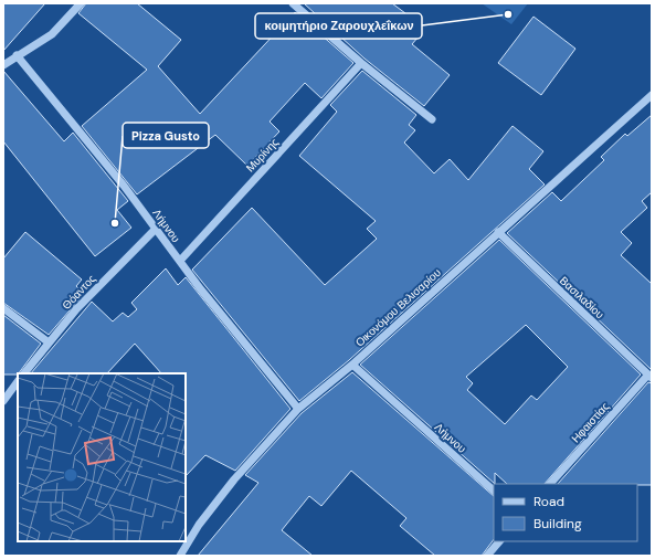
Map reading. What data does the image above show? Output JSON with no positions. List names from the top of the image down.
{
  "streets": {
    "street": [
      "Μυρίνης",
      "Λήμνου",
      "Θόαντος",
      "Βασιλαδίου",
      "Οικονόμου Βελισαρίου",
      "Ηφαιστίας"
    ]
  },
  "crossings": [
    ["Μυρίνης", "Λήμνου"],
    ["Λήμνου", "Θόαντος"],
    ["Λήμνου", "Οικονόμου Βελισαρίου"],
    ["Βασιλαδίου", "Οικονόμου Βελισαρίου"],
    ["Βασιλαδίου", "Ηφαιστίας"]
  ],
  "places": ["κοιμητήριο Ζαρουχλεΐκων", "Pizza Gusto"],
  "legend": ["Road", "Building"]
}
